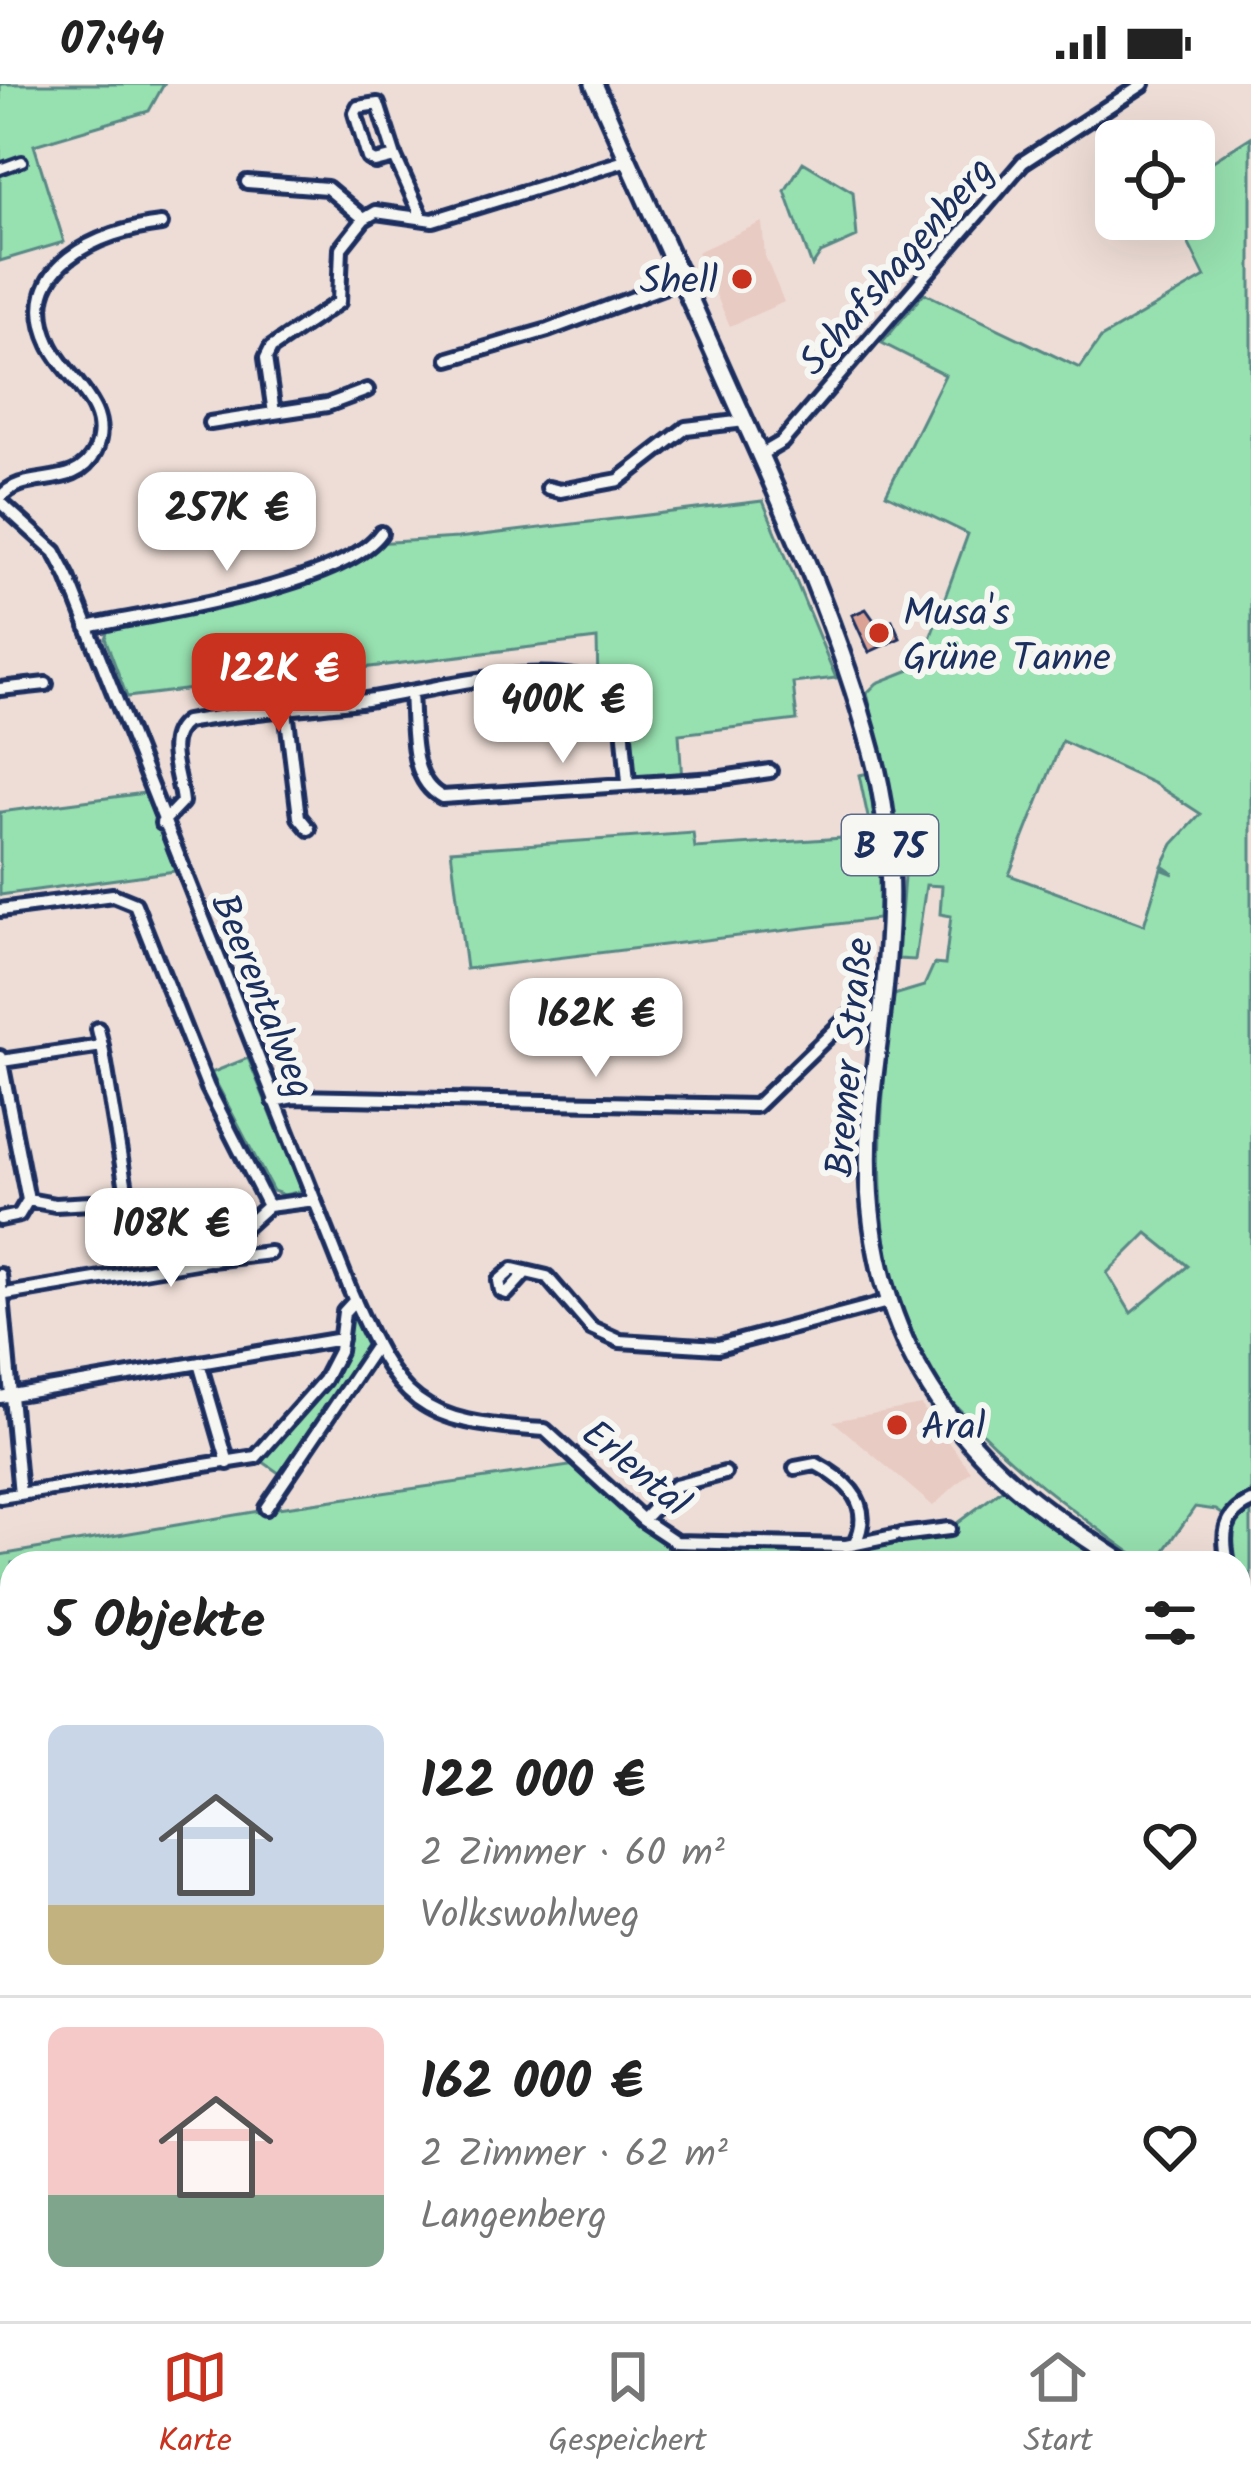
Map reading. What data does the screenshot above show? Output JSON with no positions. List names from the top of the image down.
{
  "streets": {
    "main road": ["B 75", "Bremer Straße"],
    "street": ["Schafshagenberg", "Beerentalweg", "Erlental"]
  },
  "crossings": [
    ["Schafshagenberg", "Bremer Straße"],
    ["Beerentalweg", "Erlental"]
  ],
  "places": ["Shell", "Musa's Grüne Tanne", "Aral"],
  "page": {
    "status": "07:44",
    "price": [
      "257K €",
      "122K €",
      "400K €",
      "162K €",
      "108K €"
    ],
    "heading": "5 Objekte",
    "list": [
      {
        "name": "122 000 €",
        "note": "2 Zimmer · 60 m² · Volkswohlweg"
      },
      {
        "name": "162 000 €",
        "note": "2 Zimmer · 62 m² · Langenberg"
      }
    ],
    "tabs": ["Karte", "Gespeichert", "Start"]
  }
}
